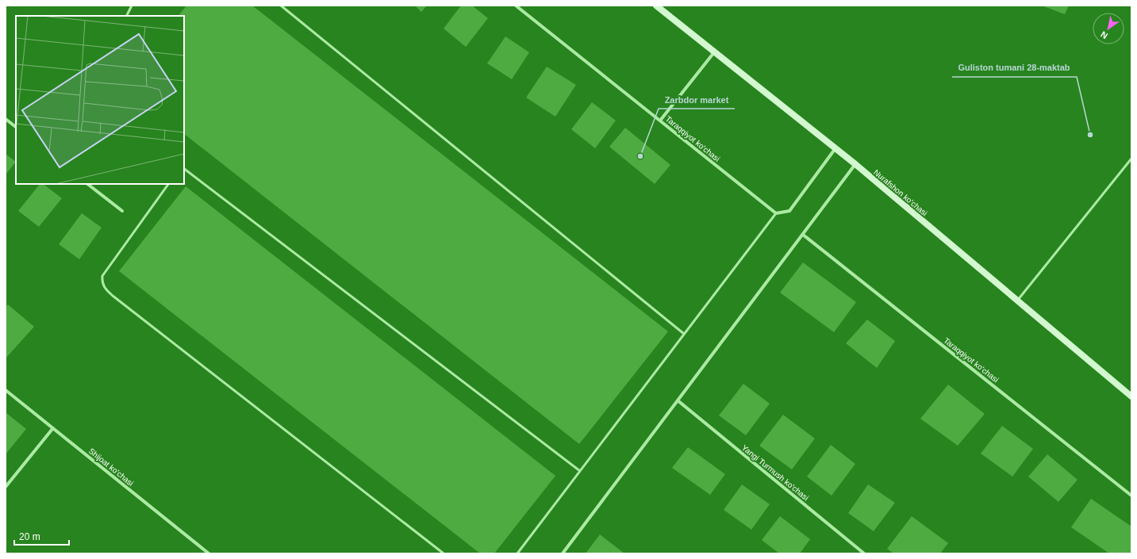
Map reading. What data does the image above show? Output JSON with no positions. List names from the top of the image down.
{
  "streets": {
    "street": [
      "Taraqqiyot ko'chasi",
      "Nurafshon ko'chasi",
      "Shijoat ko'chasi",
      "Yangi Turmush ko'chasi"
    ]
  },
  "places": ["Guliston tumani 28-maktab", "Zarbdor market"],
  "scale_bar": "20 m",
  "north": "bottom left"
}
